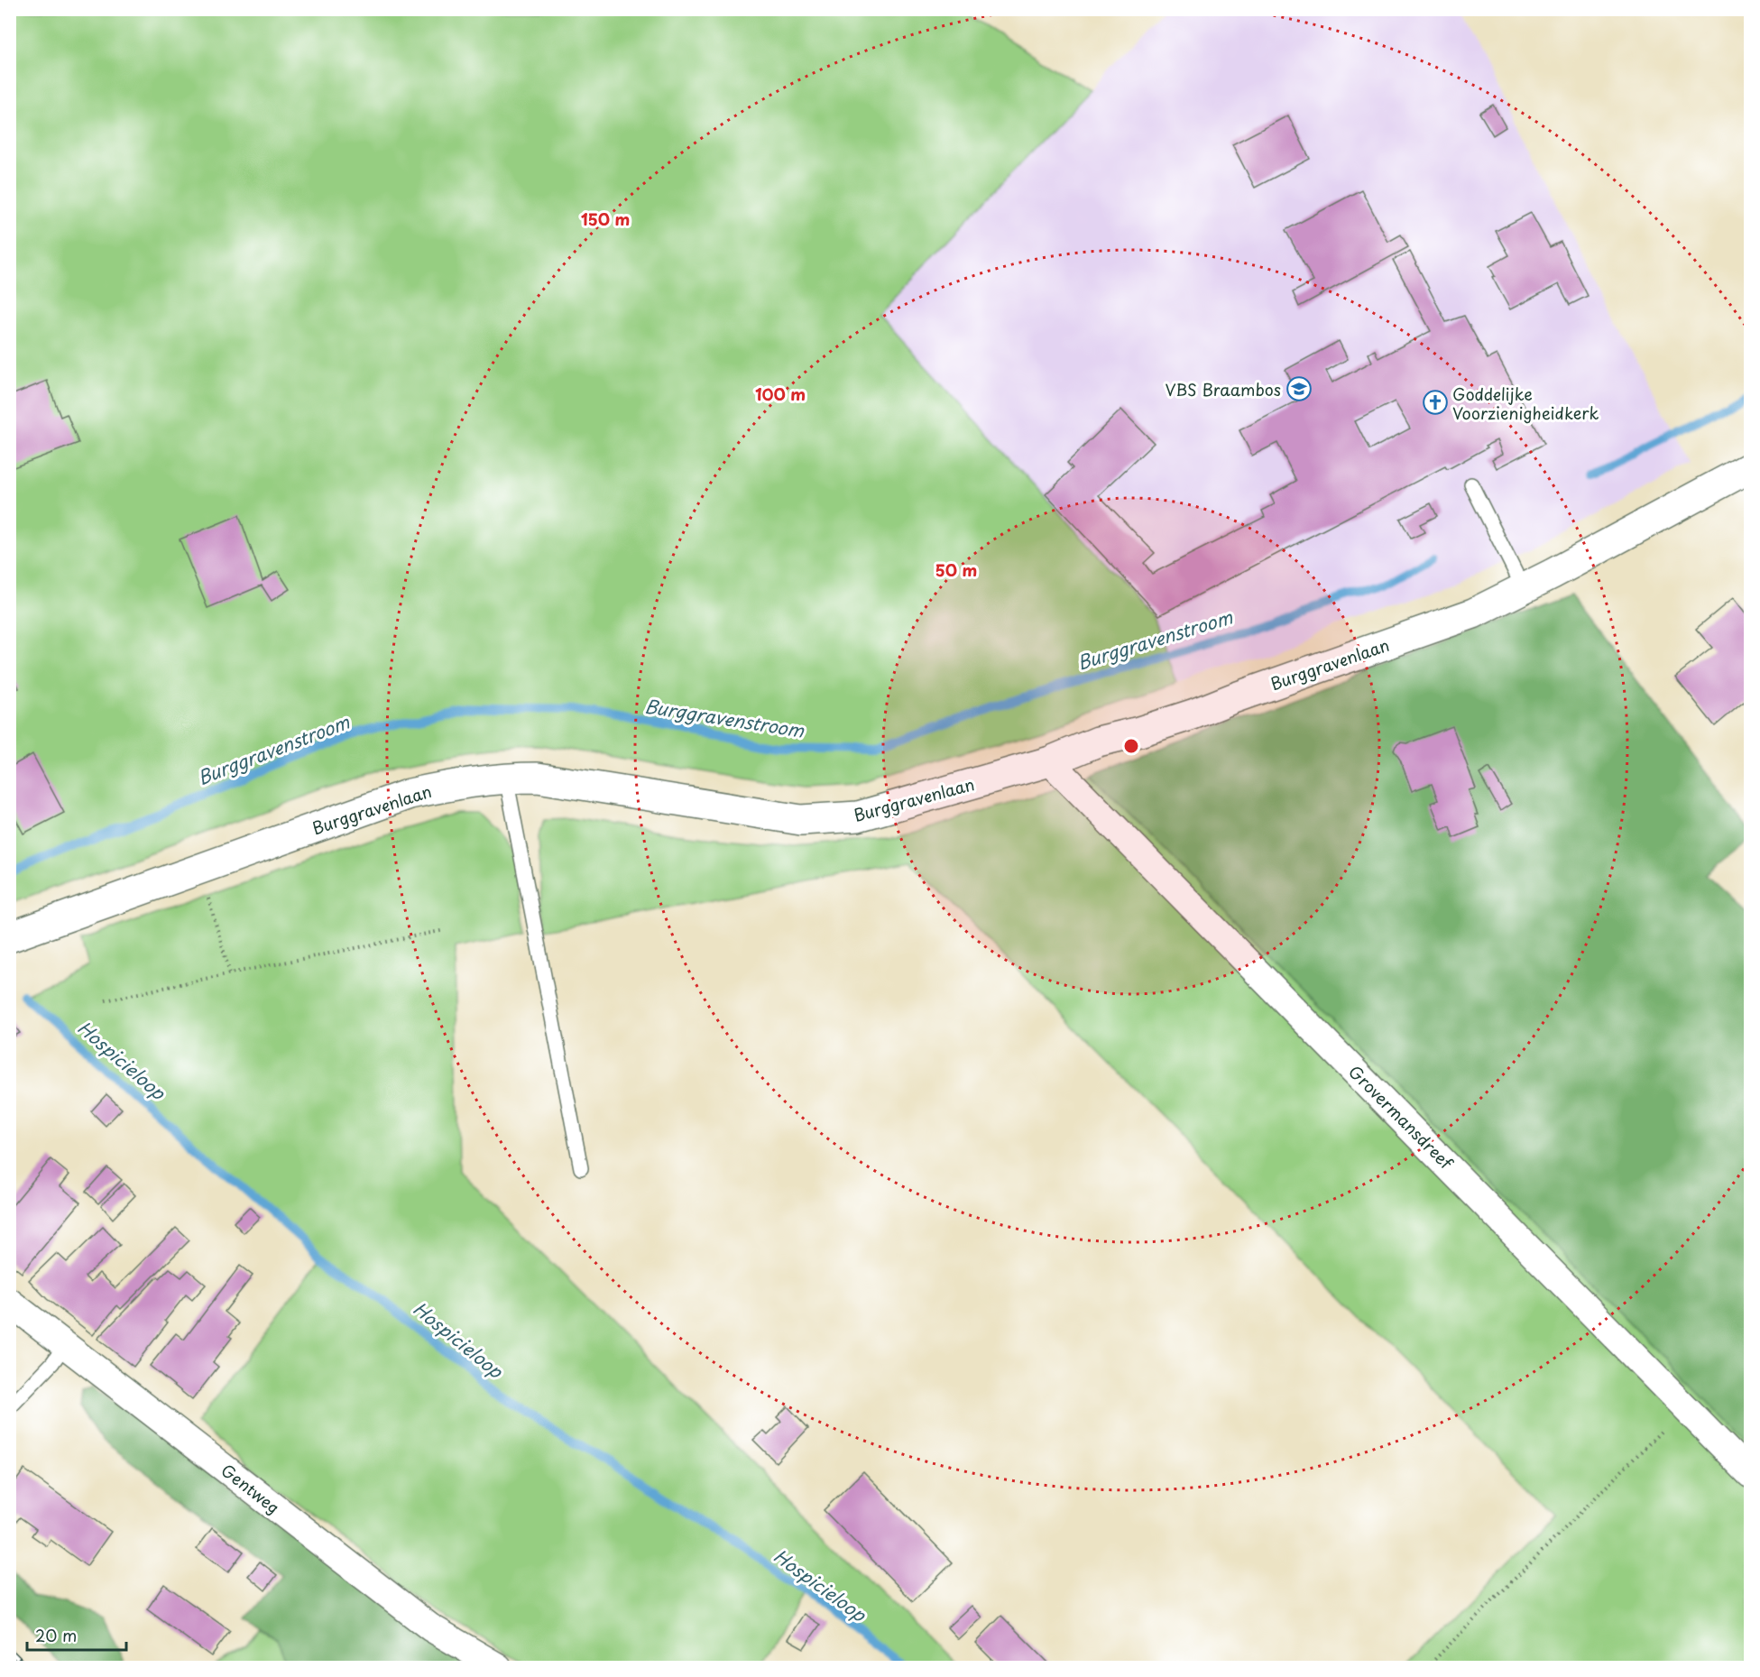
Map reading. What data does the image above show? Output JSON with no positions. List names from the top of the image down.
{
  "streets": {
    "main road": ["Burggravenlaan"],
    "street": ["Grovermansdreef", "Gentweg"]
  },
  "crossings": [
    ["Burggravenlaan", "Grovermansdreef"]
  ],
  "water": ["Burggravenstroom", "Hospicieloop"],
  "places": {
    "school or university": ["VBS Braambos"],
    "church": ["Goddelijke Voorzienigheidkerk"]
  },
  "scale_bar": "20 m",
  "rings": ["150 m", "100 m", "50 m"]
}
